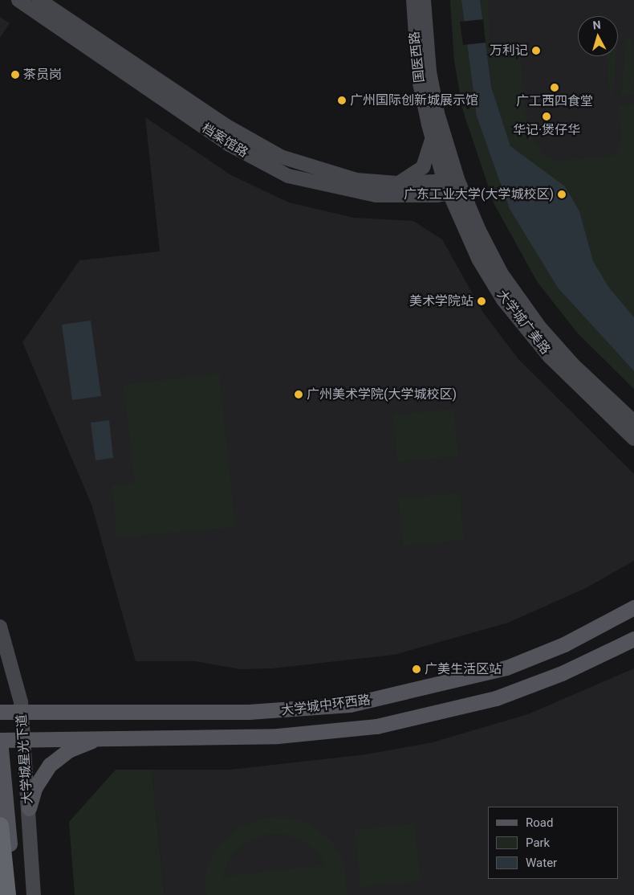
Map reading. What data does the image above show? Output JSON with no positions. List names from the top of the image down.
{
  "streets": {
    "main road": [
      "国医西路",
      "档案馆路",
      "大学城广美路",
      "大学城中环西路",
      "大学城星光下道"
    ]
  },
  "crossings": [
    ["国医西路", "档案馆路"],
    ["国医西路", "大学城广美路"],
    ["档案馆路", "大学城广美路"],
    ["大学城中环西路", "大学城星光下道"]
  ],
  "places": [
    "万利记",
    "茶员岗",
    "广工西四食堂",
    "广州国际创新城展示馆",
    "华记·煲仔华",
    "广东工业大学(大学城校区)",
    "美术学院站",
    "广州美术学院(大学城校区)",
    "广美生活区站"
  ],
  "legend": ["Road", "Park", "Water"],
  "north": "top"
}
